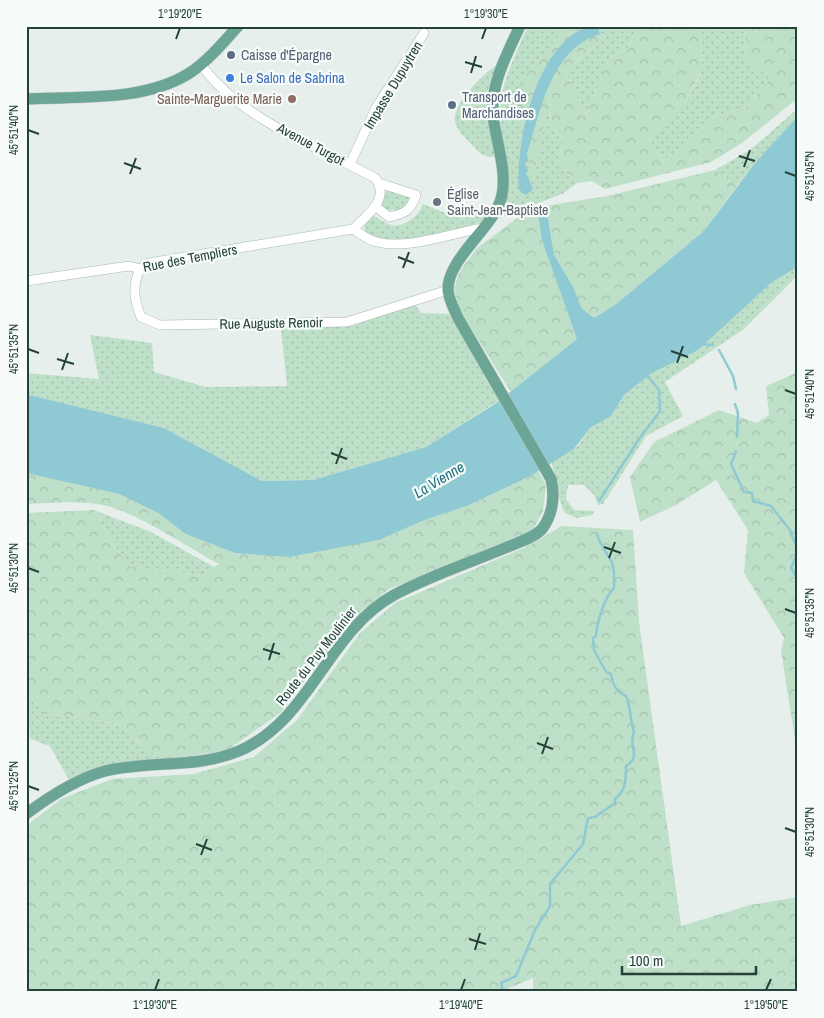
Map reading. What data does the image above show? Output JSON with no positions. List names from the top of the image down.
{
  "streets": {
    "main road": ["Route du Puy Moulinier"],
    "street": [
      "Impasse Dupuytren",
      "Avenue Turgot",
      "Rue des Templiers",
      "Rue Auguste Renoir"
    ]
  },
  "crossings": [
    ["Impasse Dupuytren", "Avenue Turgot"],
    ["Rue des Templiers", "Rue Auguste Renoir"],
    ["Rue Auguste Renoir", "Route du Puy Moulinier"]
  ],
  "water": ["La Vienne"],
  "places": [
    "Caisse d'Épargne",
    "Le Salon de Sabrina",
    "Sainte-Marguerite Marie",
    "Transport de Marchandises",
    "Église Saint-Jean-Baptiste"
  ],
  "scale_bar": "100 m",
  "coordinates": [
    "1°19'20\"E",
    "1°19'30\"E",
    "45°51'40\"N",
    "45°51'45\"N",
    "45°51'35\"N",
    "45°51'30\"N",
    "45°51'25\"N",
    "1°19'40\"E",
    "1°19'50\"E"
  ]
}
